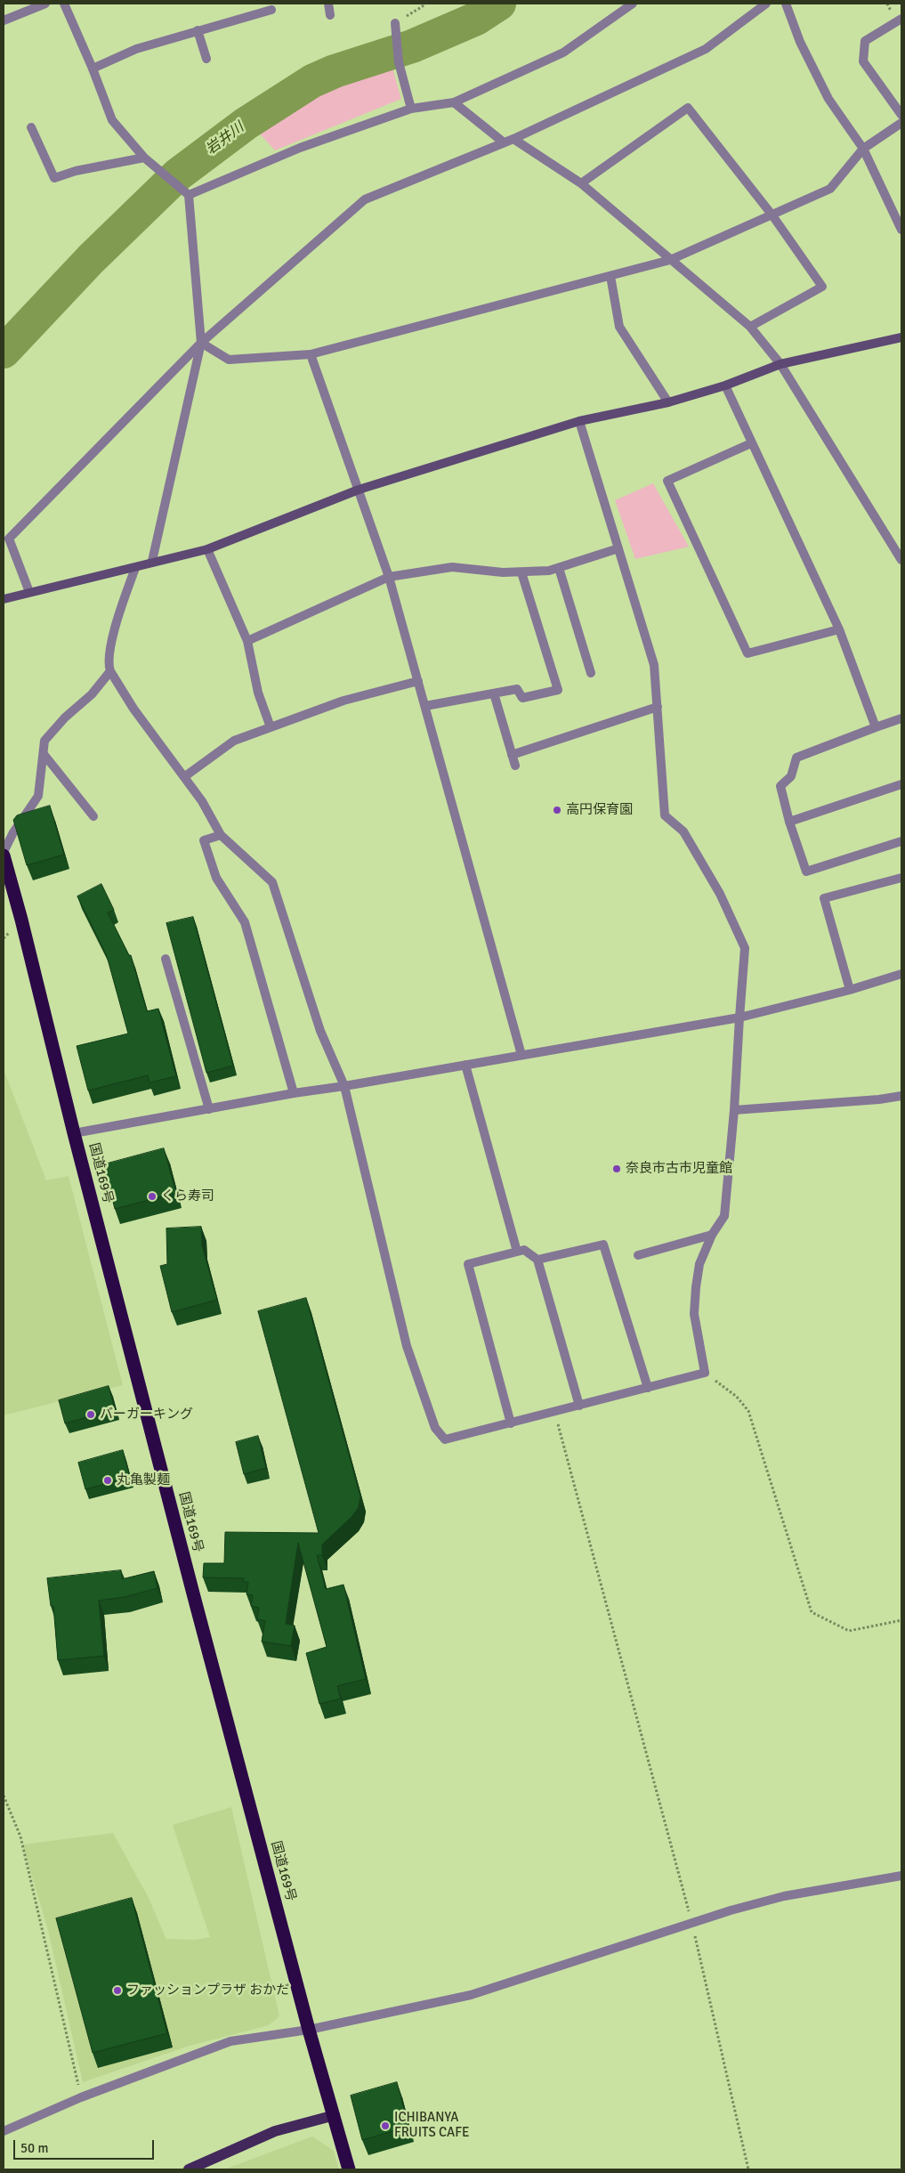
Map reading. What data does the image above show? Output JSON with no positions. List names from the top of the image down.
{
  "streets": {
    "highway": ["国道169号"]
  },
  "water": ["岩井川"],
  "places": [
    "高円保育園",
    "奈良市古市児童館",
    "くら寿司",
    "バーガーキング",
    "丸亀製麺",
    "ファッションプラザ おかだ",
    "ICHIBANYA FRUITS CAFE"
  ],
  "scale_bar": "50 m"
}
